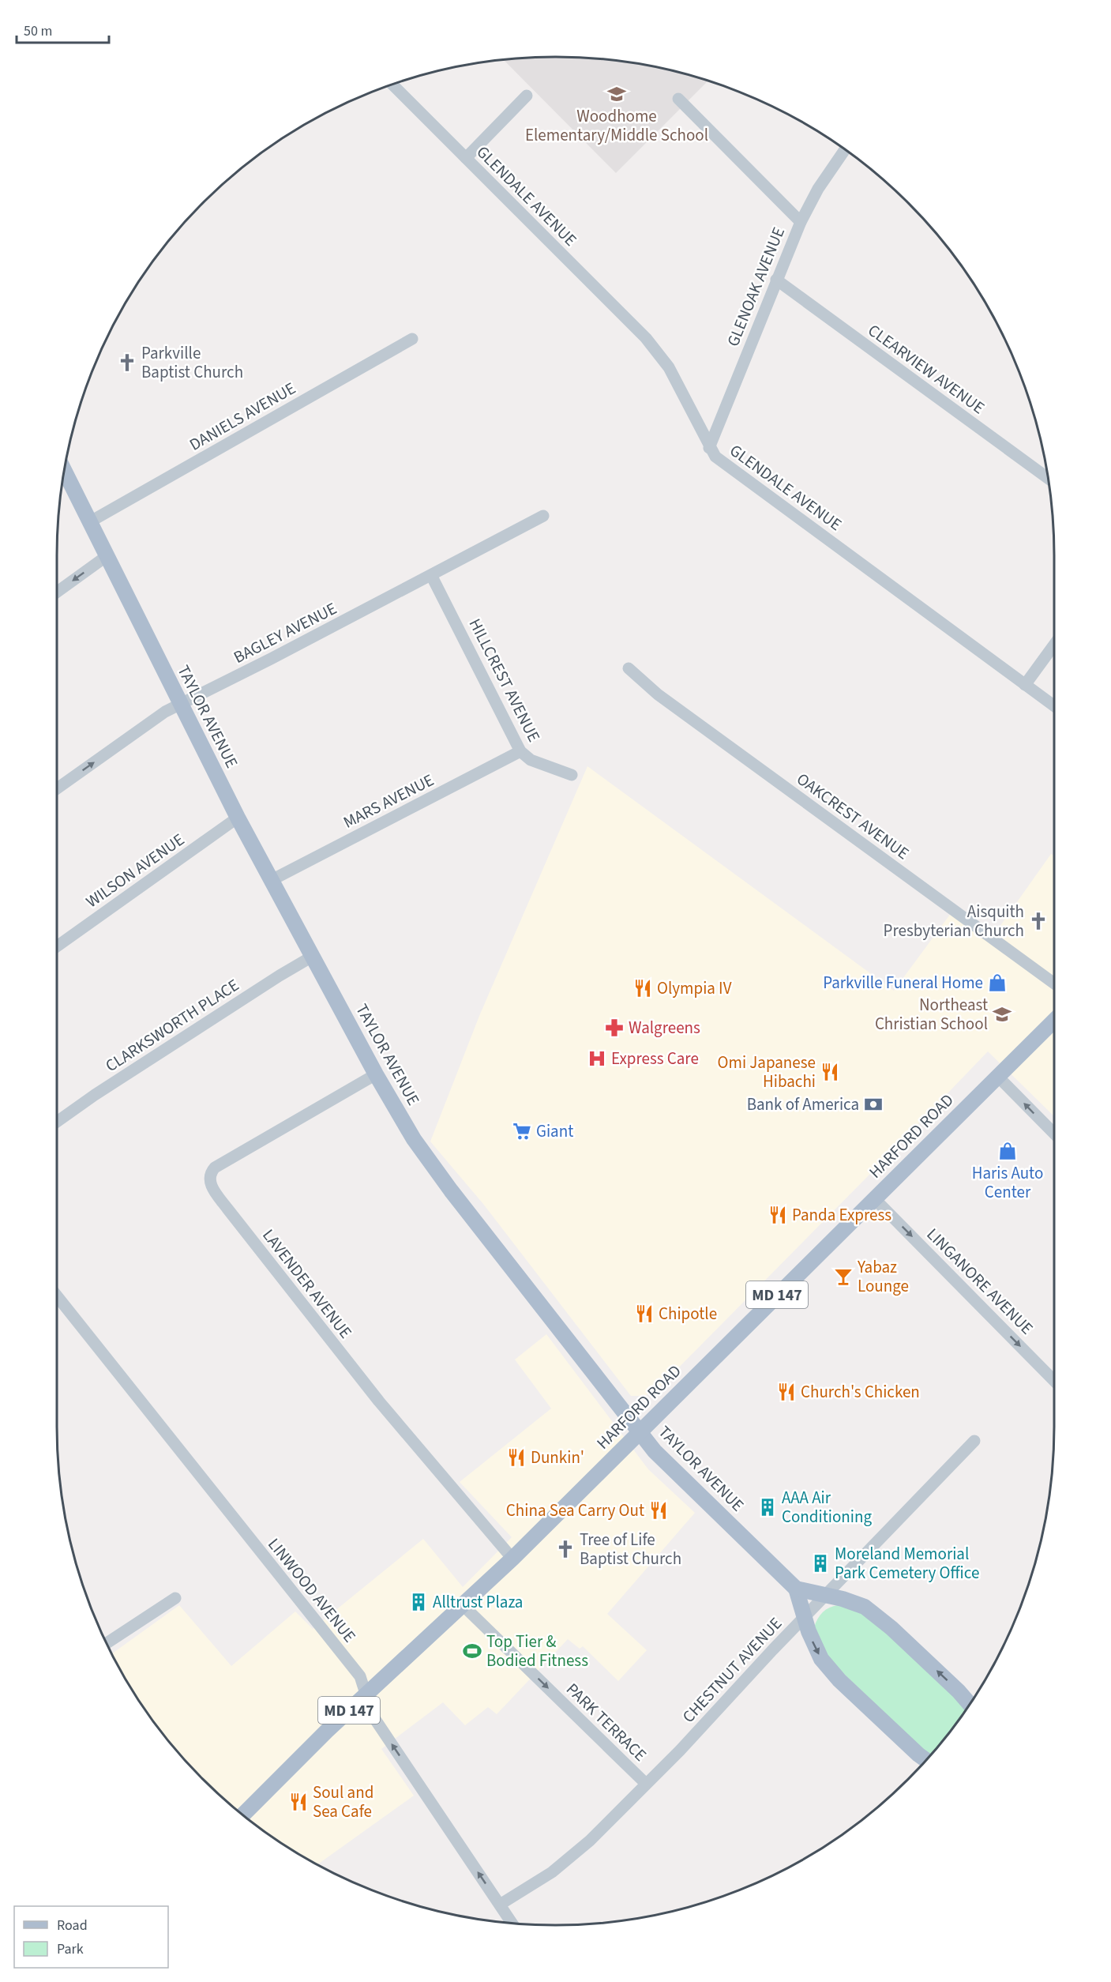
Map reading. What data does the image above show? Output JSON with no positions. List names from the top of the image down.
{
  "streets": {
    "main road": ["TAYLOR AVENUE", "HARFORD ROAD", "MD 147"],
    "street": [
      "GLENDALE AVENUE",
      "GLENOAK AVENUE",
      "CLEARVIEW AVENUE",
      "DANIELS AVENUE",
      "BAGLEY AVENUE",
      "HILLCREST AVENUE",
      "MARS AVENUE",
      "OAKCREST AVENUE",
      "WILSON AVENUE",
      "CLARKSWORTH PLACE",
      "LINGANORE AVENUE",
      "LAVENDER AVENUE",
      "LINWOOD AVENUE",
      "CHESTNUT AVENUE",
      "PARK TERRACE"
    ]
  },
  "crossings": [
    ["GLENDALE AVENUE", "GLENOAK AVENUE"],
    ["GLENOAK AVENUE", "CLEARVIEW AVENUE"],
    ["DANIELS AVENUE", "TAYLOR AVENUE"],
    ["BAGLEY AVENUE", "HILLCREST AVENUE"],
    ["BAGLEY AVENUE", "TAYLOR AVENUE"],
    ["HILLCREST AVENUE", "MARS AVENUE"],
    ["TAYLOR AVENUE", "MARS AVENUE"],
    ["TAYLOR AVENUE", "WILSON AVENUE"],
    ["TAYLOR AVENUE", "CLARKSWORTH PLACE"],
    ["TAYLOR AVENUE", "HARFORD ROAD"],
    ["TAYLOR AVENUE", "LAVENDER AVENUE"],
    ["TAYLOR AVENUE", "CHESTNUT AVENUE"],
    ["HARFORD ROAD", "LINGANORE AVENUE"],
    ["HARFORD ROAD", "LAVENDER AVENUE"],
    ["HARFORD ROAD", "LINWOOD AVENUE"],
    ["HARFORD ROAD", "PARK TERRACE"],
    ["LINWOOD AVENUE", "CHESTNUT AVENUE"],
    ["CHESTNUT AVENUE", "PARK TERRACE"]
  ],
  "one_way": ["LINGANORE AVENUE", "PARK TERRACE"],
  "places": {
    "school or university": ["Woodhome Elementary/Middle School", "Northeast Christian School"],
    "church": ["Parkville Baptist Church", "Aisquith Presbyterian Church", "Tree of Life Baptist Church"],
    "shop": ["Parkville Funeral Home", "Haris Auto Center"],
    "restaurant": [
      "Olympia IV",
      "Omi Japanese Hibachi",
      "Panda Express",
      "Chipotle",
      "Church's Chicken",
      "Dunkin'",
      "China Sea Carry Out",
      "Soul and Sea Cafe"
    ],
    "pharmacy": ["Walgreens"],
    "hospital": ["Express Care"],
    "bank": ["Bank of America"],
    "supermarket": ["Giant"],
    "bar": ["Yabaz Lounge"],
    "building": ["AAA Air Conditioning", "Moreland Memorial Park Cemetery Office", "Alltrust Plaza"],
    "sports": ["Top Tier & Bodied Fitness"]
  },
  "legend": ["Road", "Park"],
  "scale_bar": "50 m"
}
